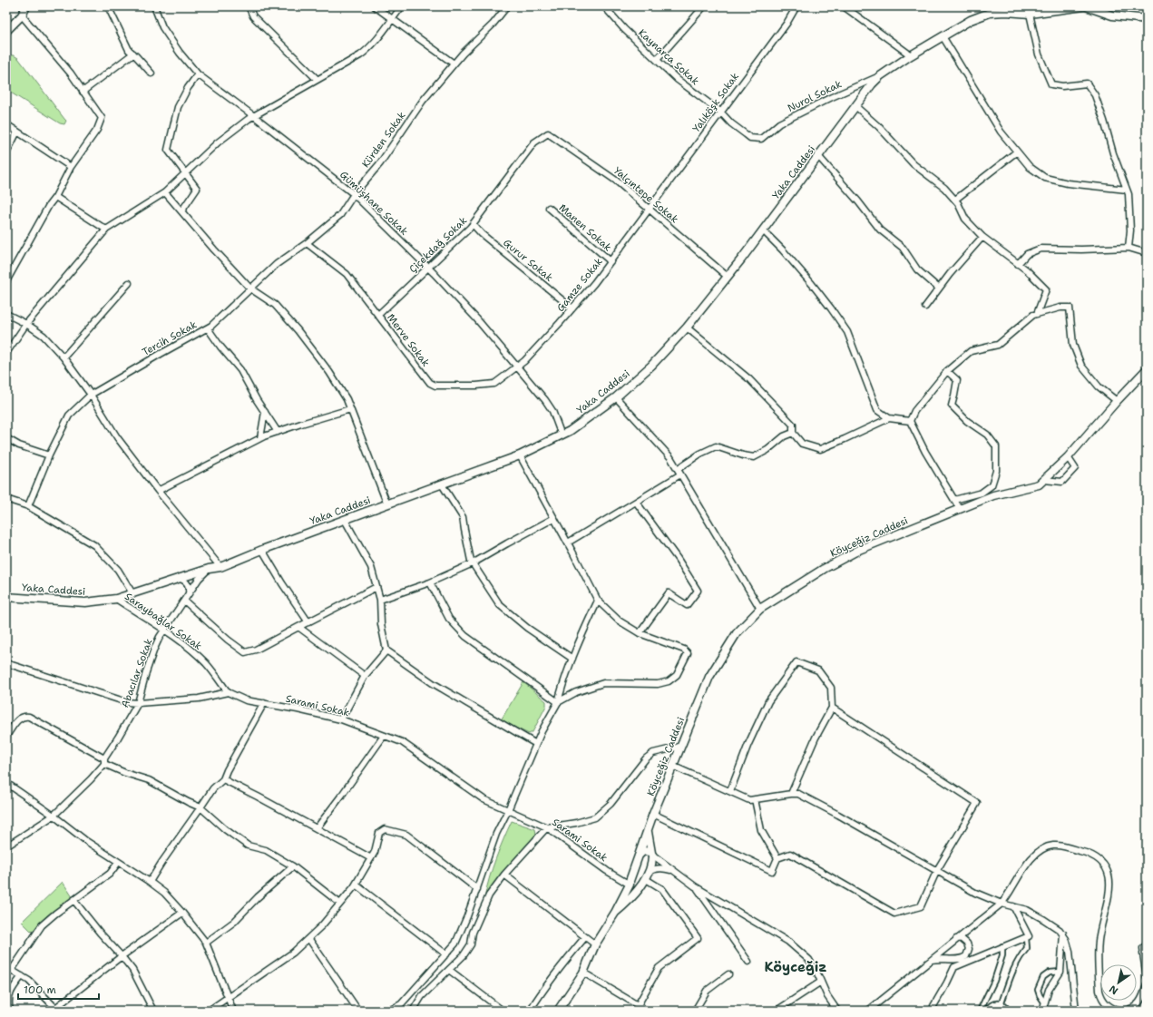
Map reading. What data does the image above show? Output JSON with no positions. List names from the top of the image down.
{
  "streets": {
    "street": [
      "Kaynarca Sokak",
      "Nurol Sokak",
      "Yalıköşk Sokak",
      "Kürden Sokak",
      "Yaka Caddesi",
      "Yalçıntepe Sokak",
      "Gümüşhane Sokak",
      "Manen Sokak",
      "Çiçekdağ Sokak",
      "Gurur Sokak",
      "Gamze Sokak",
      "Tercih Sokak",
      "Merve Sokak",
      "Köyceğiz Caddesi",
      "Saraybağlar Sokak",
      "Abacılar Sokak",
      "Sarami Sokak"
    ]
  },
  "crossings": [
    ["Kaynarca Sokak", "Nurol Sokak"],
    ["Kaynarca Sokak", "Yalıköşk Sokak"],
    ["Nurol Sokak", "Yaka Caddesi"],
    ["Yalıköşk Sokak", "Yalçıntepe Sokak"],
    ["Yalıköşk Sokak", "Gamze Sokak"],
    ["Kürden Sokak", "Gümüşhane Sokak"],
    ["Kürden Sokak", "Tercih Sokak"],
    ["Kürden Sokak", "Merve Sokak"],
    ["Yaka Caddesi", "Yalçıntepe Sokak"],
    ["Yaka Caddesi", "Gümüşhane Sokak"],
    ["Yaka Caddesi", "Saraybağlar Sokak"],
    ["Yaka Caddesi", "Abacılar Sokak"],
    ["Yalçıntepe Sokak", "Çiçekdağ Sokak"],
    ["Yalçıntepe Sokak", "Gamze Sokak"],
    ["Gümüşhane Sokak", "Çiçekdağ Sokak"],
    ["Gümüşhane Sokak", "Gamze Sokak"],
    ["Gümüşhane Sokak", "Merve Sokak"],
    ["Manen Sokak", "Gamze Sokak"],
    ["Çiçekdağ Sokak", "Gurur Sokak"],
    ["Çiçekdağ Sokak", "Merve Sokak"],
    ["Gurur Sokak", "Gamze Sokak"],
    ["Gamze Sokak", "Merve Sokak"],
    ["Köyceğiz Caddesi", "Sarami Sokak"],
    ["Saraybağlar Sokak", "Abacılar Sokak"],
    ["Saraybağlar Sokak", "Sarami Sokak"]
  ],
  "districts": ["Köyceğiz"],
  "scale_bar": "100 m",
  "north": "bottom left"
}
